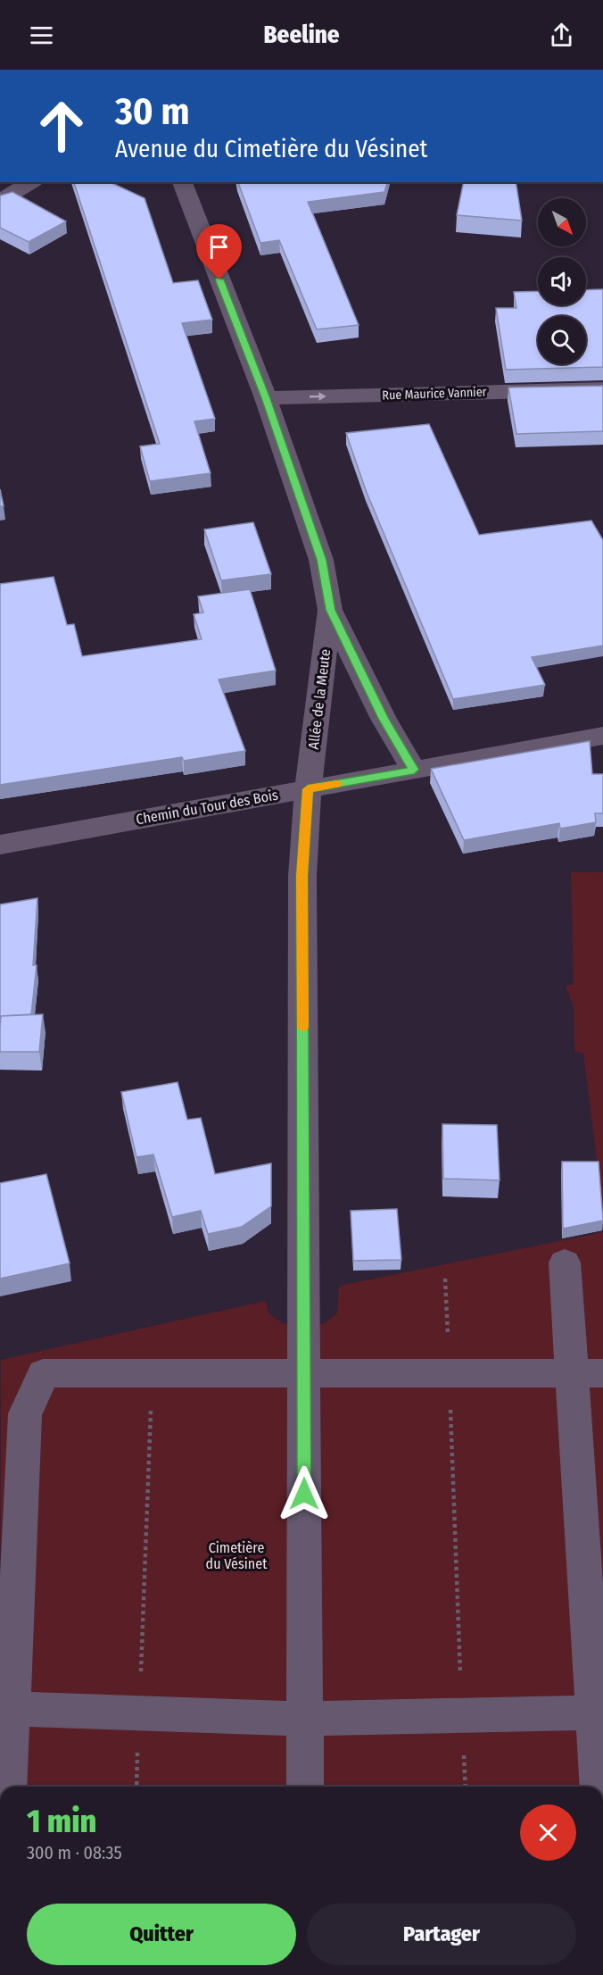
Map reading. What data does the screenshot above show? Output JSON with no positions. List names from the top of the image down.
{
  "streets": {
    "street": ["Rue Maurice Vannier", "Allée de la Meute", "Chemin du Tour des Bois"]
  },
  "crossings": [
    ["Rue Maurice Vannier", "Allée de la Meute"],
    ["Allée de la Meute", "Chemin du Tour des Bois"]
  ],
  "one_way": ["Rue Maurice Vannier"],
  "parks": ["Cimetière du Vésinet"],
  "north": "bottom right",
  "page": {
    "header": "Beeline",
    "turn": ["30 m", "Avenue du Cimetière du Vésinet"],
    "heading": ["1 min", "300 m · 08:35"],
    "buttons": ["Quitter", "Partager"]
  }
}
